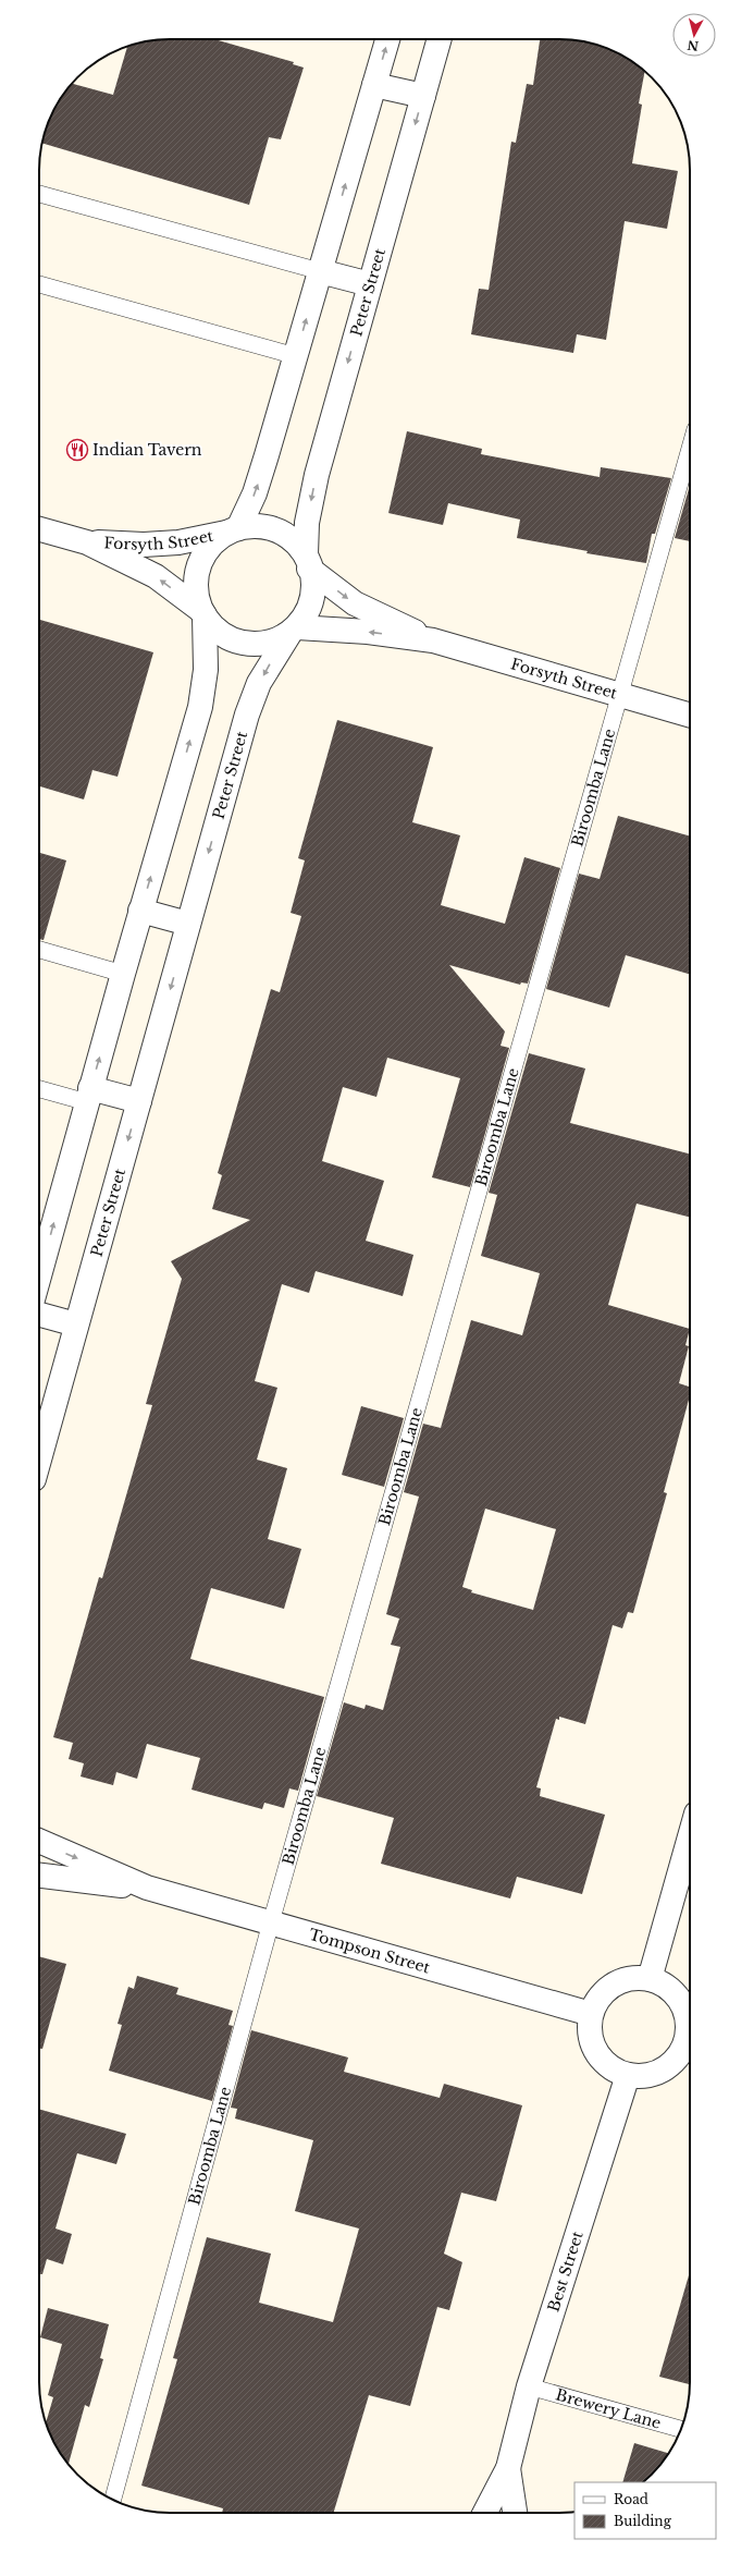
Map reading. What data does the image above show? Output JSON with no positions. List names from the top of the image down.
{
  "streets": {
    "street": [
      "Peter Street",
      "Forsyth Street",
      "Tompson Street",
      "Best Street"
    ],
    "lane": ["Biroomba Lane", "Brewery Lane"]
  },
  "crossings": [
    ["Peter Street", "Forsyth Street"],
    ["Forsyth Street", "Biroomba Lane"],
    ["Biroomba Lane", "Tompson Street"],
    ["Best Street", "Brewery Lane"]
  ],
  "places": {
    "restaurant": ["Indian Tavern"]
  },
  "legend": ["Road", "Building"],
  "north": "bottom"
}
